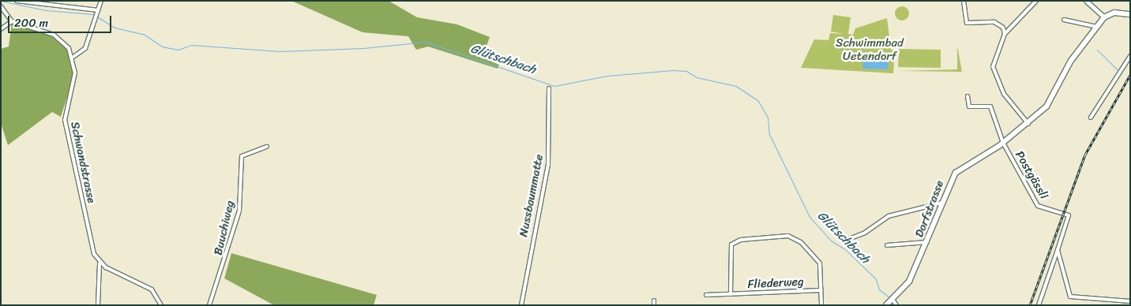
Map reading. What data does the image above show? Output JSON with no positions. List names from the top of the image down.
{
  "streets": {
    "main road": ["Dorfstrasse"],
    "street": [
      "Schwandstrasse",
      "Postgässli",
      "Nussbaummatte",
      "Buuchiweg",
      "Fliederweg"
    ]
  },
  "crossings": [
    ["Postgässli", "Dorfstrasse"]
  ],
  "water": ["Glütschbach"],
  "parks": ["Schwimmbad Uetendorf"],
  "scale_bar": "200 m"
}
